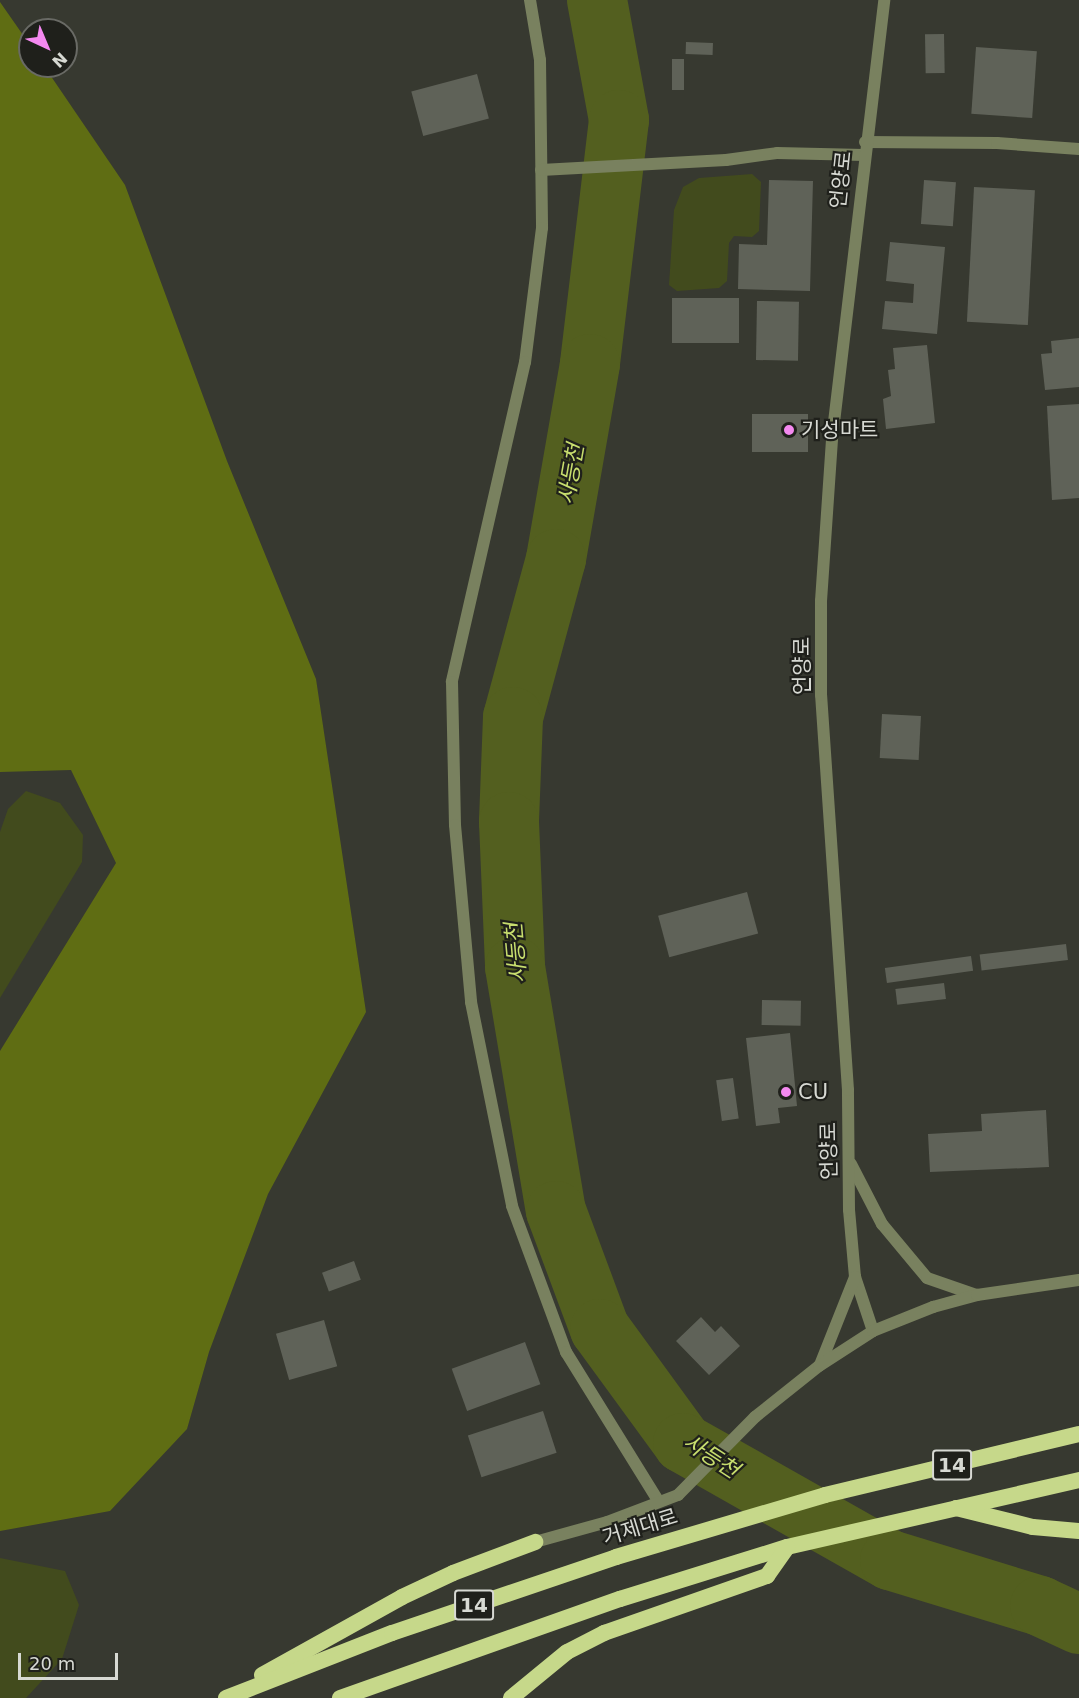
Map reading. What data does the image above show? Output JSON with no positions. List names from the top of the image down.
{
  "streets": {
    "highway": ["14", "거제대로"],
    "street": ["언양로"]
  },
  "water": ["사등천"],
  "places": ["기성마트", "CU"],
  "scale_bar": "20 m",
  "north": "bottom right"
}
